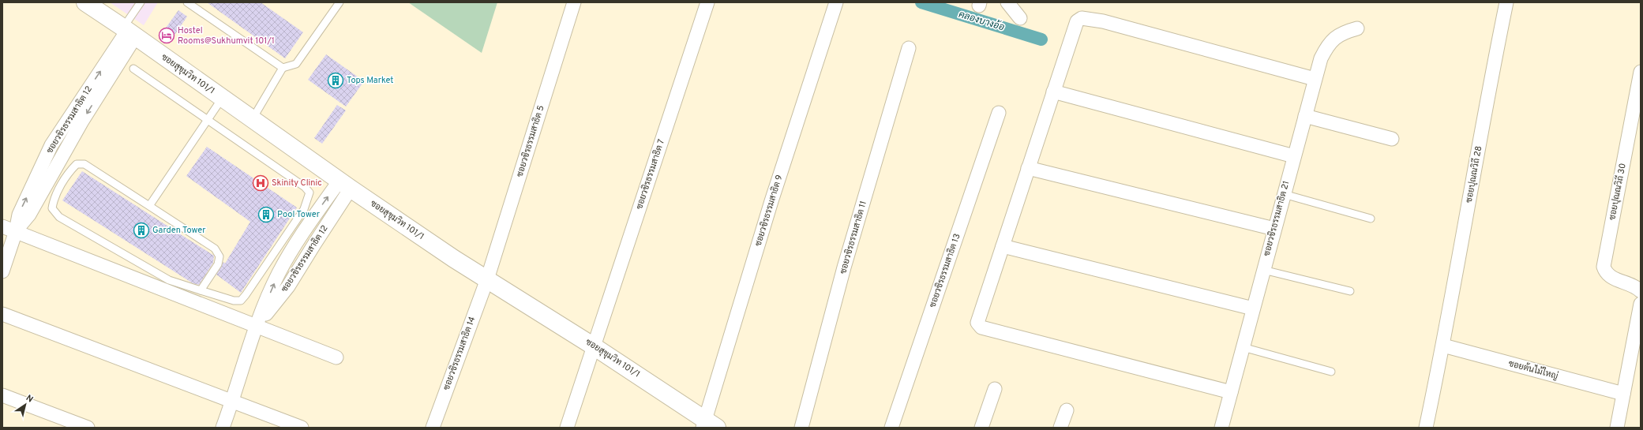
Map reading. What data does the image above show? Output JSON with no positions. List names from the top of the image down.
{
  "streets": {
    "street": [
      "ซอยสุขุมวิท 101/1",
      "ซอยวชิรธรรมสาธิต 12",
      "ซอยวชิรธรรมสาธิต 5",
      "ซอยวชิรธรรมสาธิต 7",
      "ซอยปุณณวิถี 28",
      "ซอยปุณณวิถี 30",
      "ซอยวชิรธรรมสาธิต 9",
      "ซอยวชิรธรรมสาธิต 21",
      "ซอยวชิรธรรมสาธิต 11",
      "ซอยวชิรธรรมสาธิต 13",
      "ซอยวชิรธรรมสาธิต 14",
      "ซอยต้นไม้ใหญ่"
    ]
  },
  "crossings": [
    ["ซอยสุขุมวิท 101/1", "ซอยวชิรธรรมสาธิต 12"],
    ["ซอยสุขุมวิท 101/1", "ซอยวชิรธรรมสาธิต 5"],
    ["ซอยสุขุมวิท 101/1", "ซอยวชิรธรรมสาธิต 7"],
    ["ซอยสุขุมวิท 101/1", "ซอยวชิรธรรมสาธิต 9"],
    ["ซอยสุขุมวิท 101/1", "ซอยวชิรธรรมสาธิต 14"],
    ["ซอยวชิรธรรมสาธิต 5", "ซอยวชิรธรรมสาธิต 14"],
    ["ซอยปุณณวิถี 28", "ซอยต้นไม้ใหญ่"]
  ],
  "water": ["คลองบางอ้อ"],
  "places": {
    "hotel": ["Hostel Rooms@Sukhumvit 101/1"],
    "building": ["Tops Market", "Pool Tower", "Garden Tower"],
    "hospital": ["Skinity Clinic"]
  },
  "north": "top right"
}
